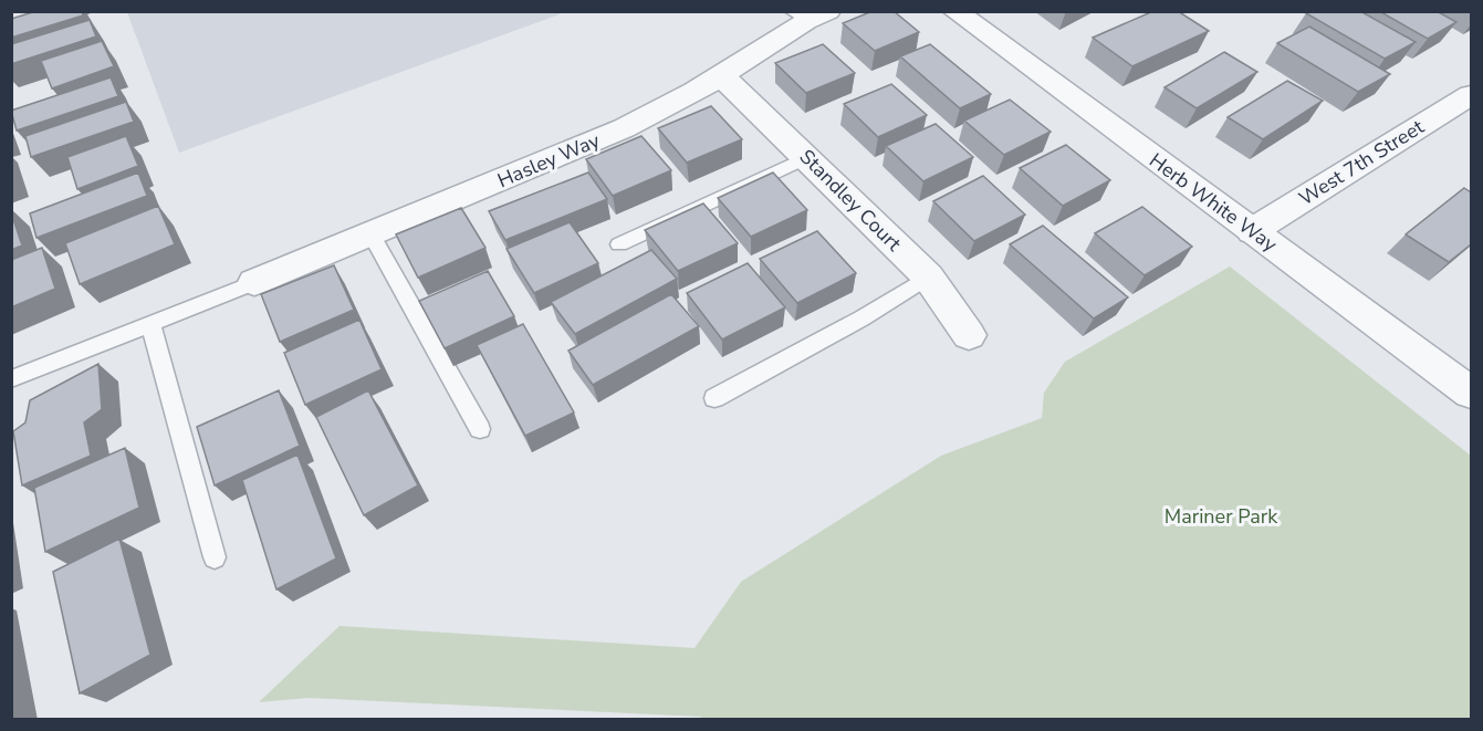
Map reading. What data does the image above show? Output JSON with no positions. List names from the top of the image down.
{
  "streets": {
    "street": [
      "Hasley Way",
      "West 7th Street",
      "Standley Court",
      "Herb White Way"
    ]
  },
  "crossings": [
    ["Hasley Way", "Standley Court"],
    ["West 7th Street", "Herb White Way"]
  ],
  "parks": ["Mariner Park"]
}
